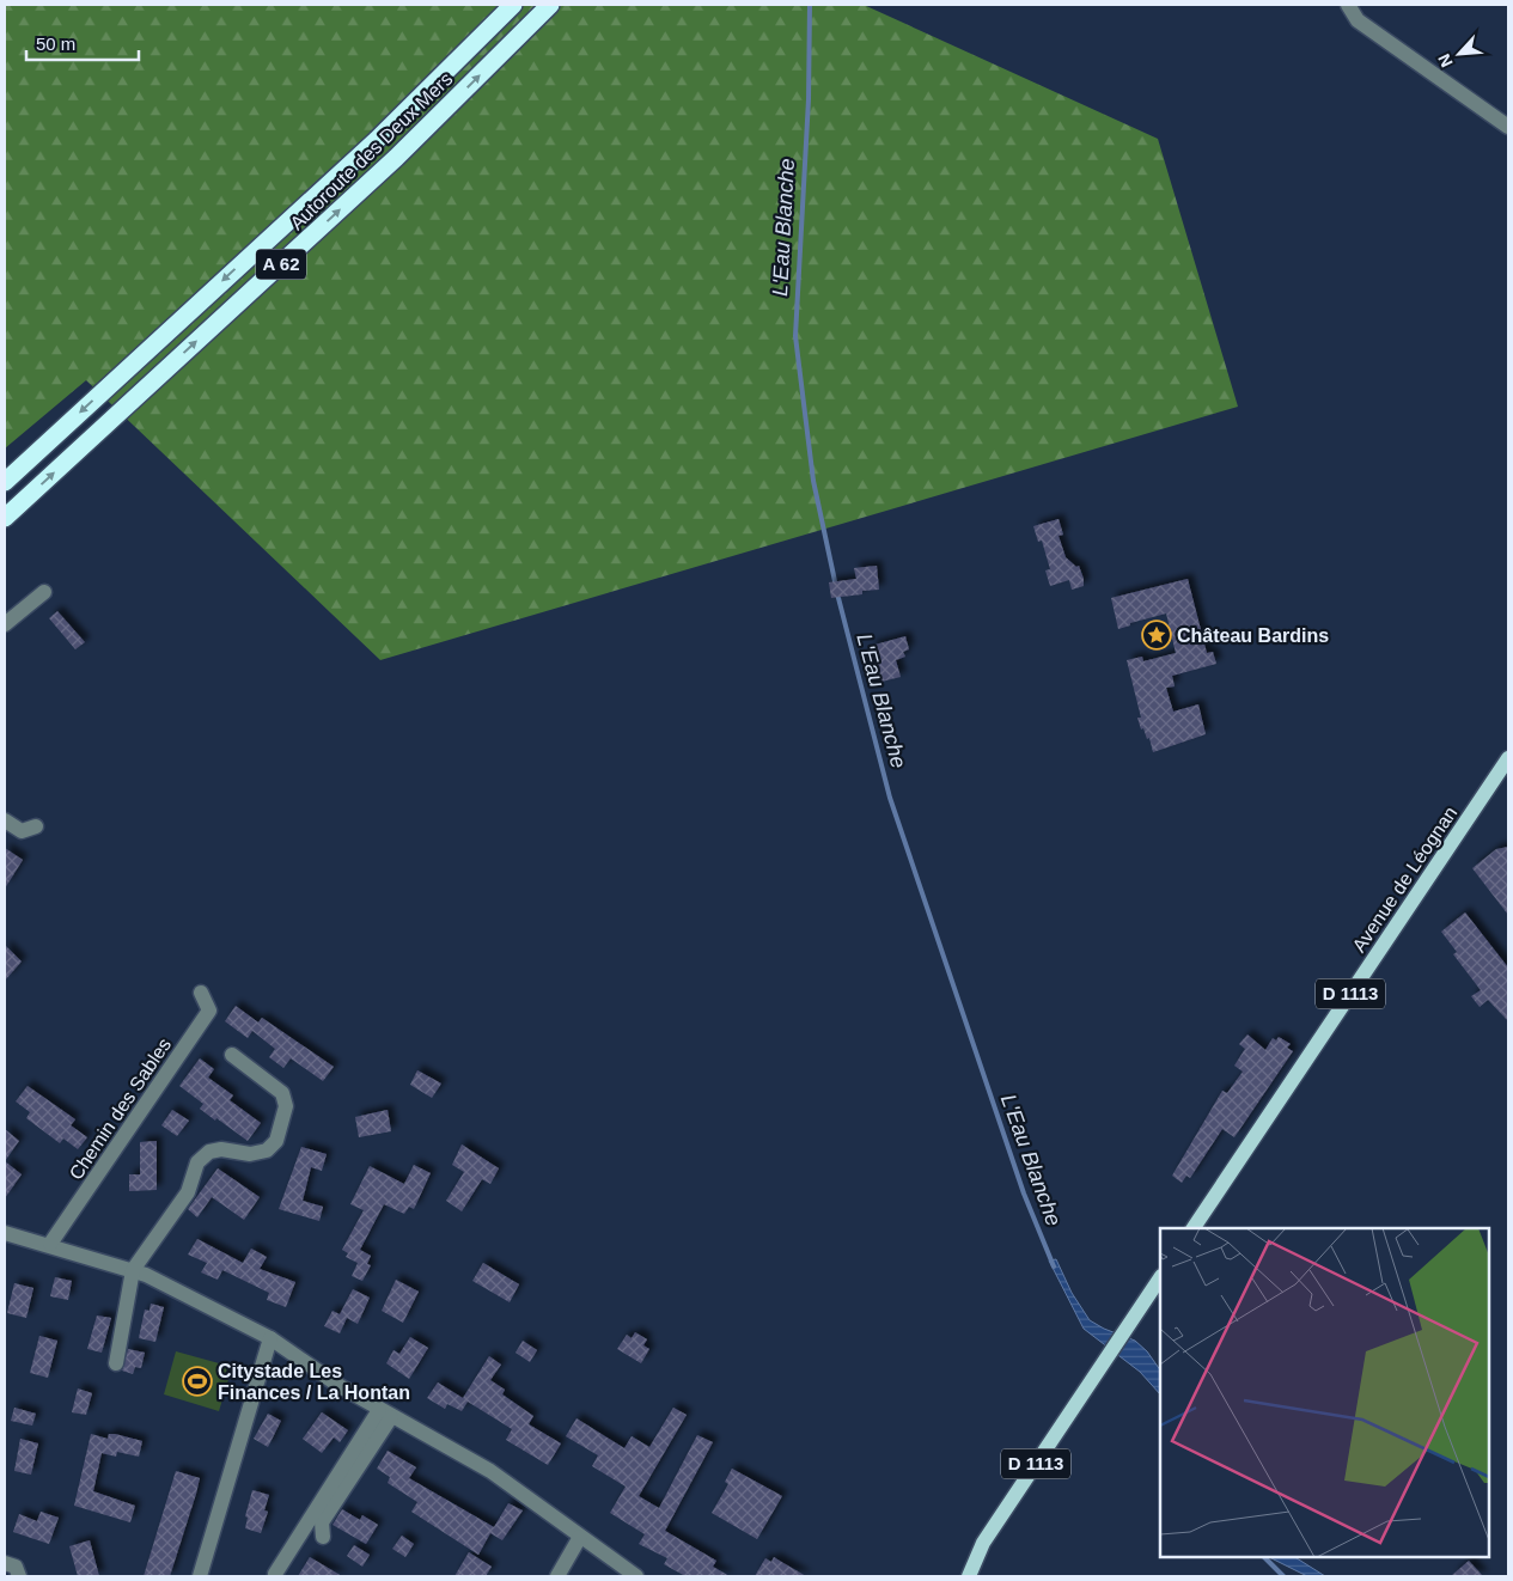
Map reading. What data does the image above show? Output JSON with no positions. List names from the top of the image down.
{
  "streets": {
    "highway": ["Autoroute des Deux Mers", "A 62"],
    "main road": ["Avenue de Léognan", "D 1113"],
    "street": ["Chemin des Sables"]
  },
  "water": ["L'Eau Blanche"],
  "places": {
    "place": ["Château Bardins"],
    "sports": ["Citystade Les Finances / La Hontan"]
  },
  "scale_bar": "50 m",
  "north": "bottom left"
}
